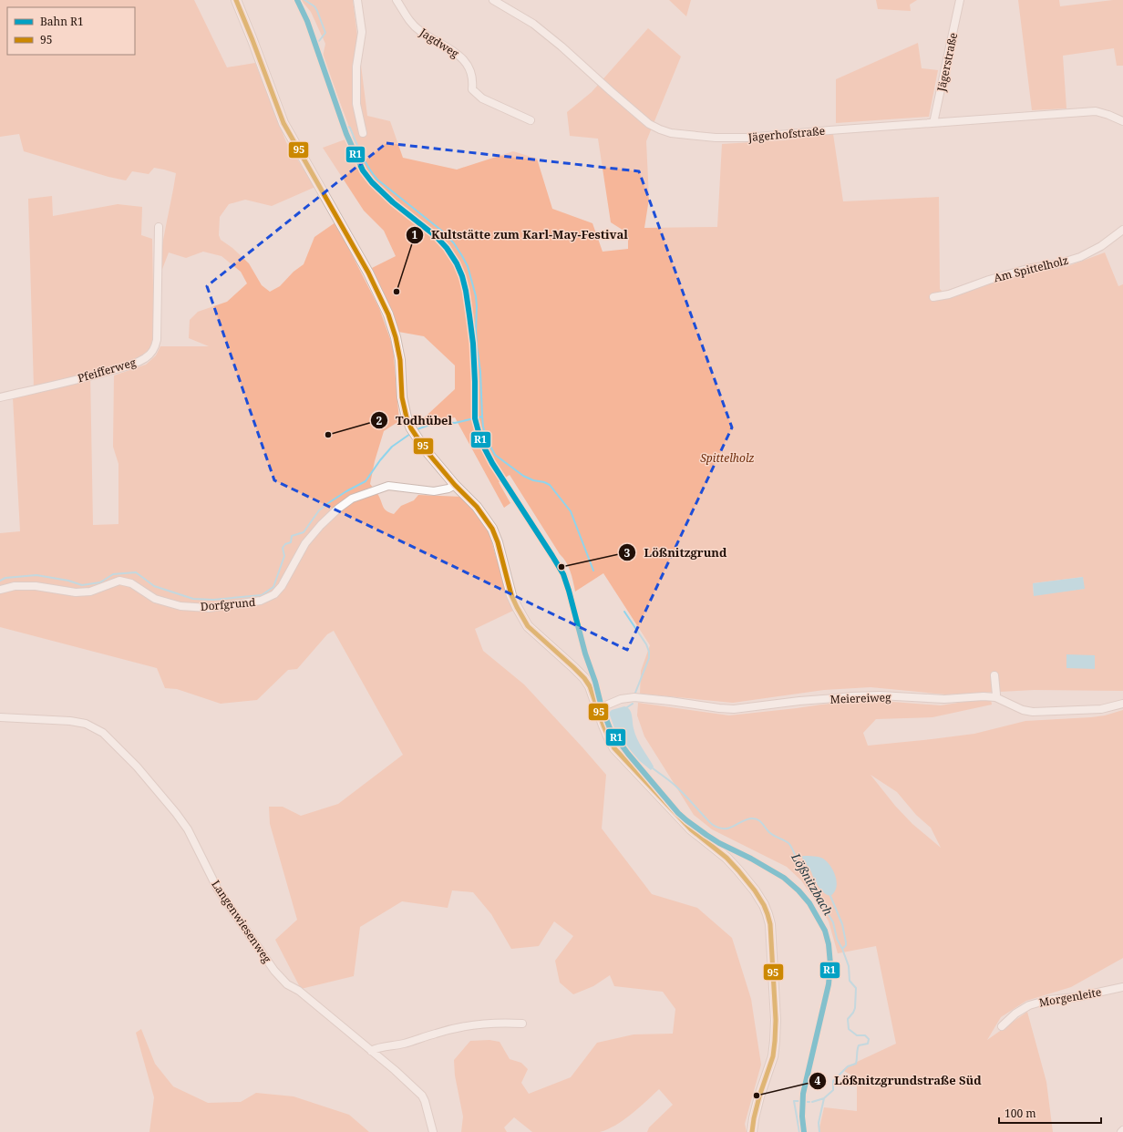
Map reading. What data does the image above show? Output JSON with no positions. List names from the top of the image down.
{
  "streets": {
    "street": [
      "Jagdweg",
      "Jägerstraße",
      "Jägerhofstraße",
      "Am Spittelholz",
      "Pfeifferweg",
      "Dorfgrund",
      "Meiereiweg",
      "Langenwiesenweg",
      "Morgenleite"
    ]
  },
  "crossings": [
    ["Jägerstraße", "Jägerhofstraße"]
  ],
  "water": ["Lößnitzbach"],
  "parks": ["Spittelholz"],
  "places": [
    "Kultstätte zum Karl-May-Festival",
    "Todhübel",
    "Lößnitzgrund",
    "Lößnitzgrundstraße Süd"
  ],
  "lines": ["rail line R1", "transit line 95"],
  "legend": ["Bahn R1", "95"],
  "scale_bar": "100 m"
}
